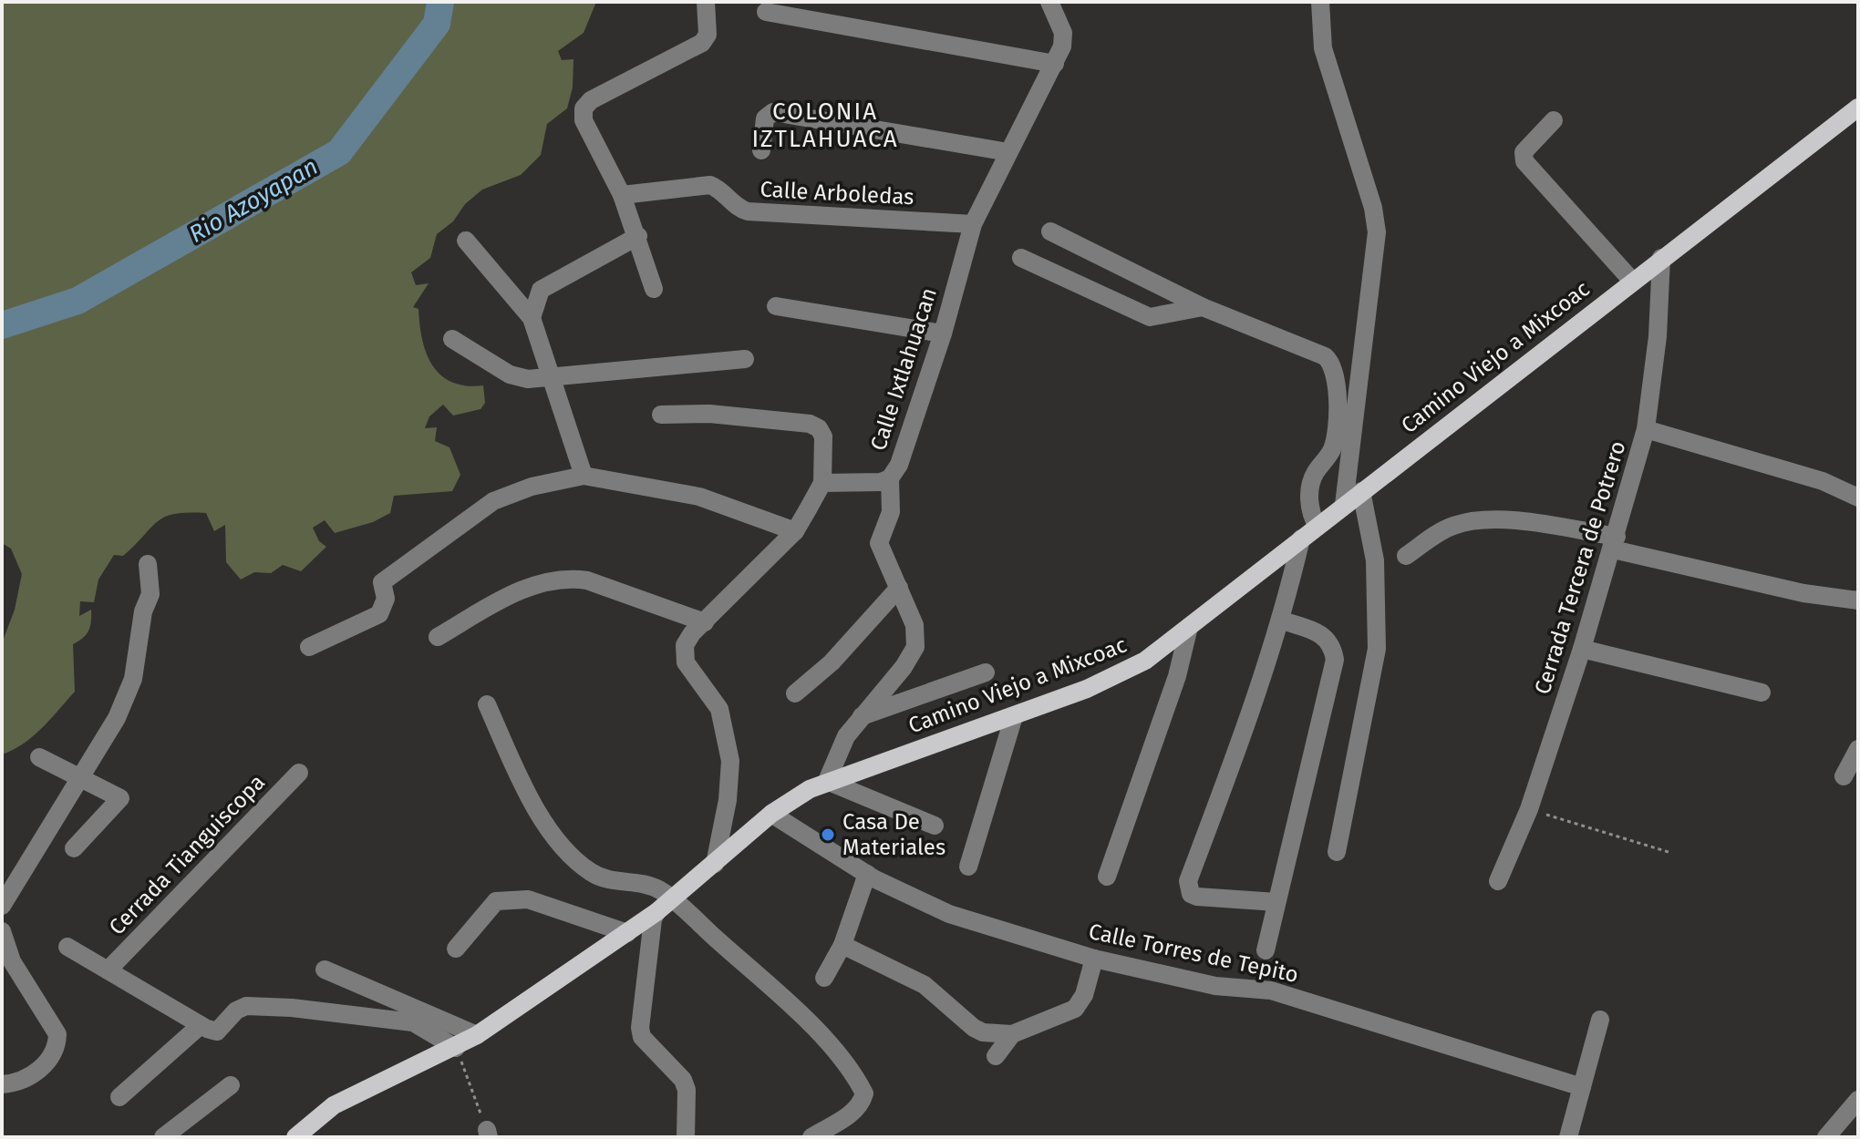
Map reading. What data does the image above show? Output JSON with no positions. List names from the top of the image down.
{
  "streets": {
    "main road": ["Camino Viejo a Mixcoac"],
    "street": [
      "Calle Arboledas",
      "Calle Ixtlahuacan",
      "Cerrada Tercera de Potrero",
      "Cerrada Tianguiscopa",
      "Calle Torres de Tepito"
    ]
  },
  "crossings": [
    ["Calle Arboledas", "Calle Ixtlahuacan"],
    ["Camino Viejo a Mixcoac", "Cerrada Tercera de Potrero"],
    ["Camino Viejo a Mixcoac", "Calle Torres de Tepito"]
  ],
  "districts": ["COLONIA IZTLAHUACA"],
  "water": ["Rio Azoyapan"],
  "places": ["Casa De Materiales"]
}
